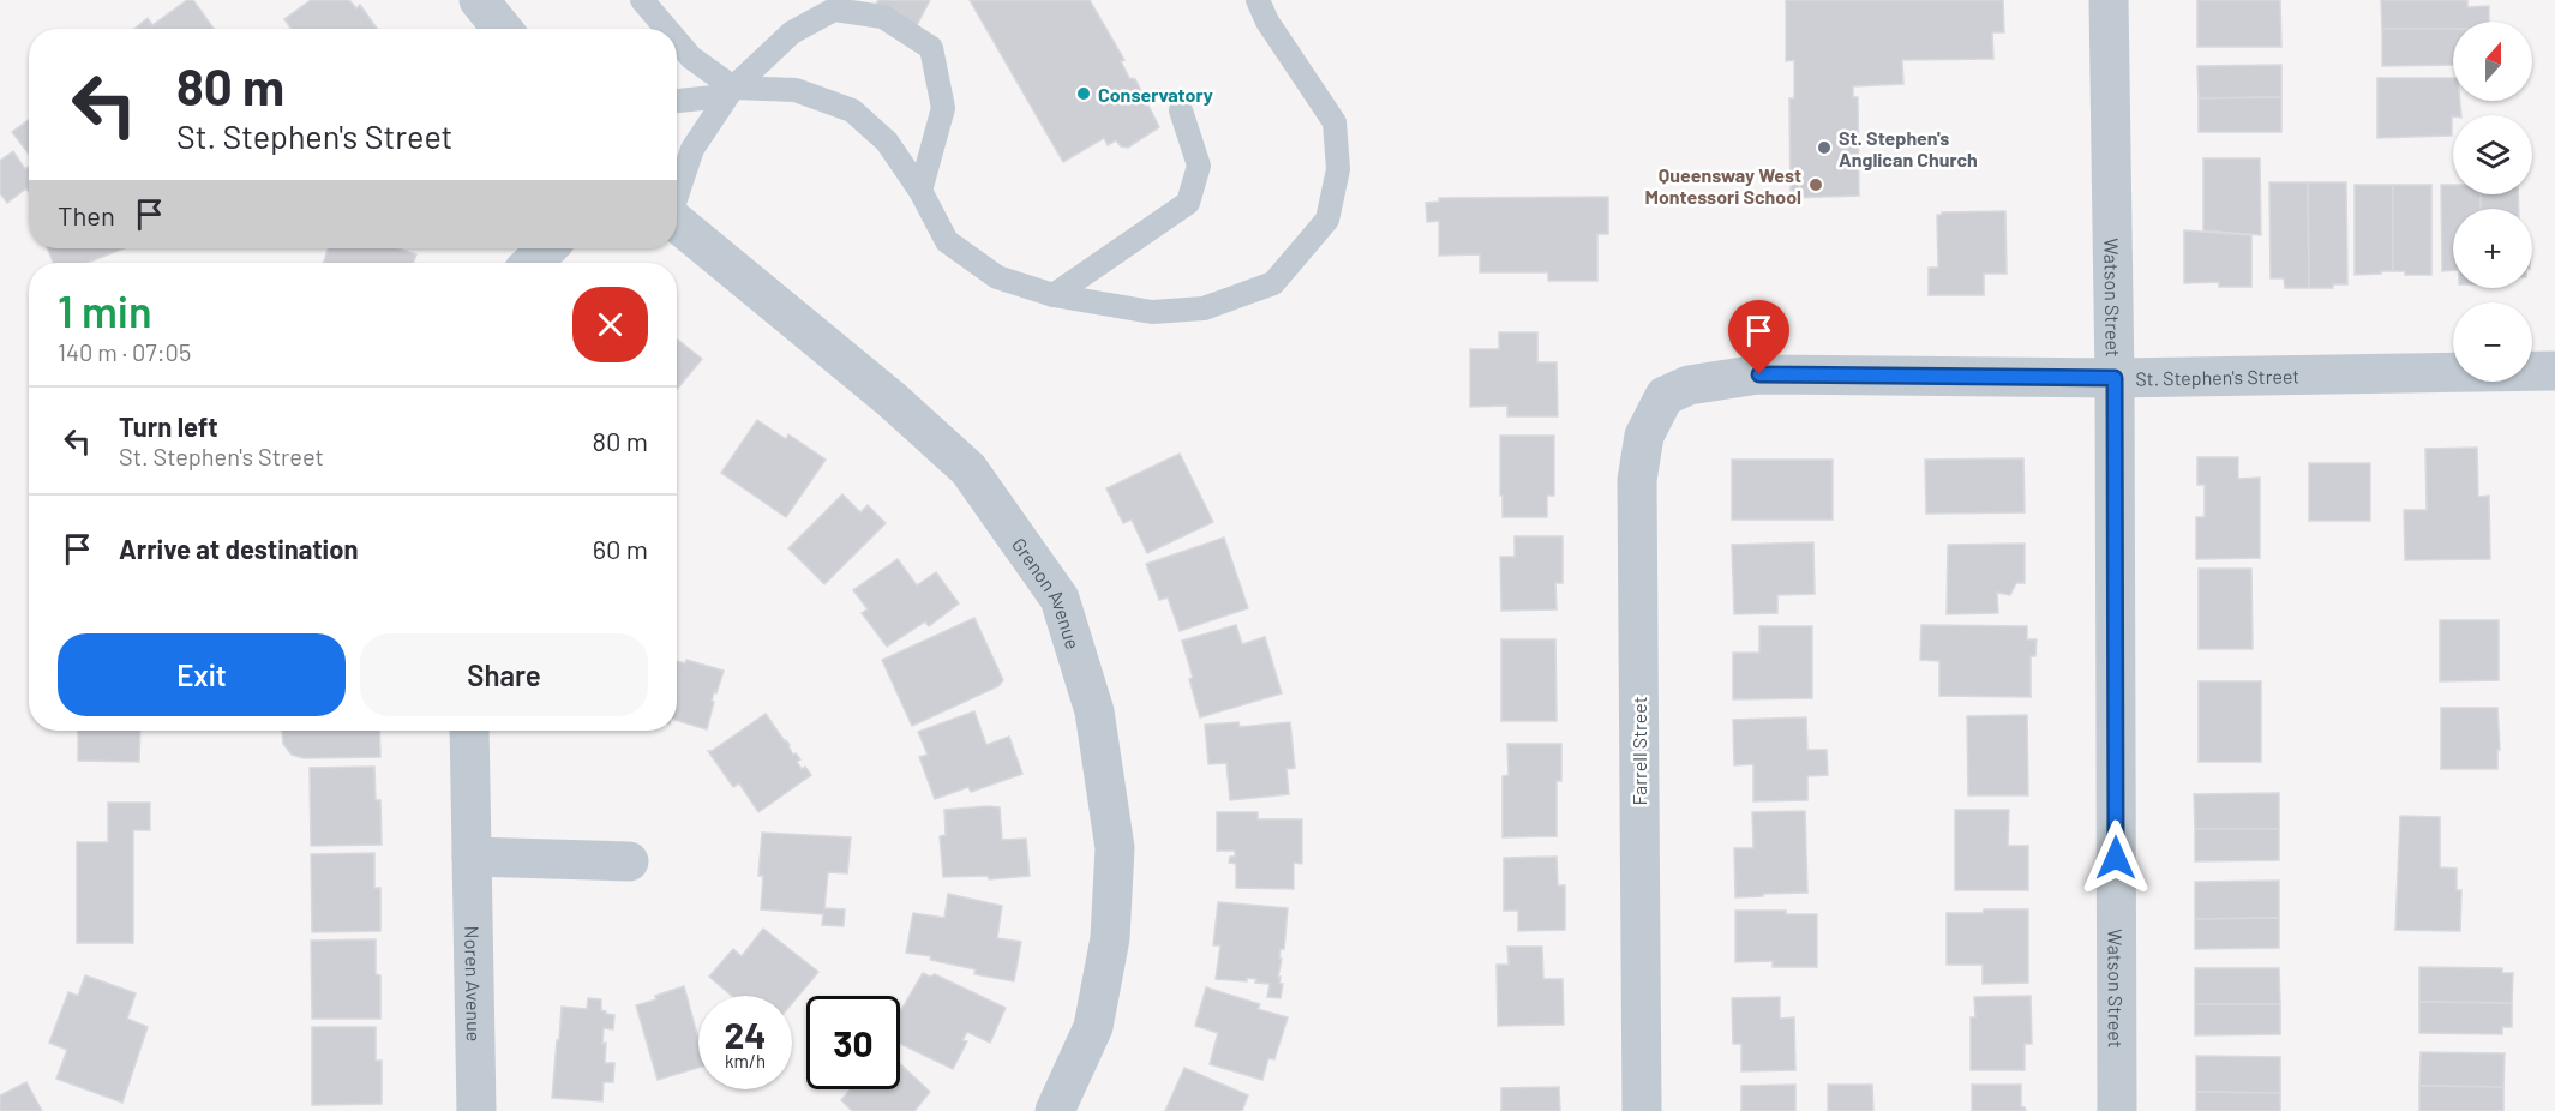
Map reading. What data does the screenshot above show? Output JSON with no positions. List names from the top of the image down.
{
  "streets": {
    "street": [
      "Watson Street",
      "St. Stephen's Street",
      "Grenon Avenue",
      "Farrell Street",
      "Noren Avenue"
    ]
  },
  "crossings": [
    ["Watson Street", "St. Stephen's Street"],
    ["St. Stephen's Street", "Farrell Street"]
  ],
  "places": ["Conservatory", "St. Stephen's Anglican Church", "Queensway West Montessori School"],
  "north": "top",
  "page": {
    "map_buttons": ["+", "−"],
    "turn": ["80 m", "St. Stephen's Street"],
    "then": "Then",
    "heading": ["1 min", "140 m · 07:05"],
    "list": [
      {
        "name": "Turn left",
        "note": "St. Stephen's Street",
        "value": "80 m"
      },
      {
        "name": "Arrive at destination",
        "value": "60 m"
      }
    ],
    "buttons": ["Exit", "Share"],
    "speed": "24 km/h",
    "limit": "30"
  }
}
